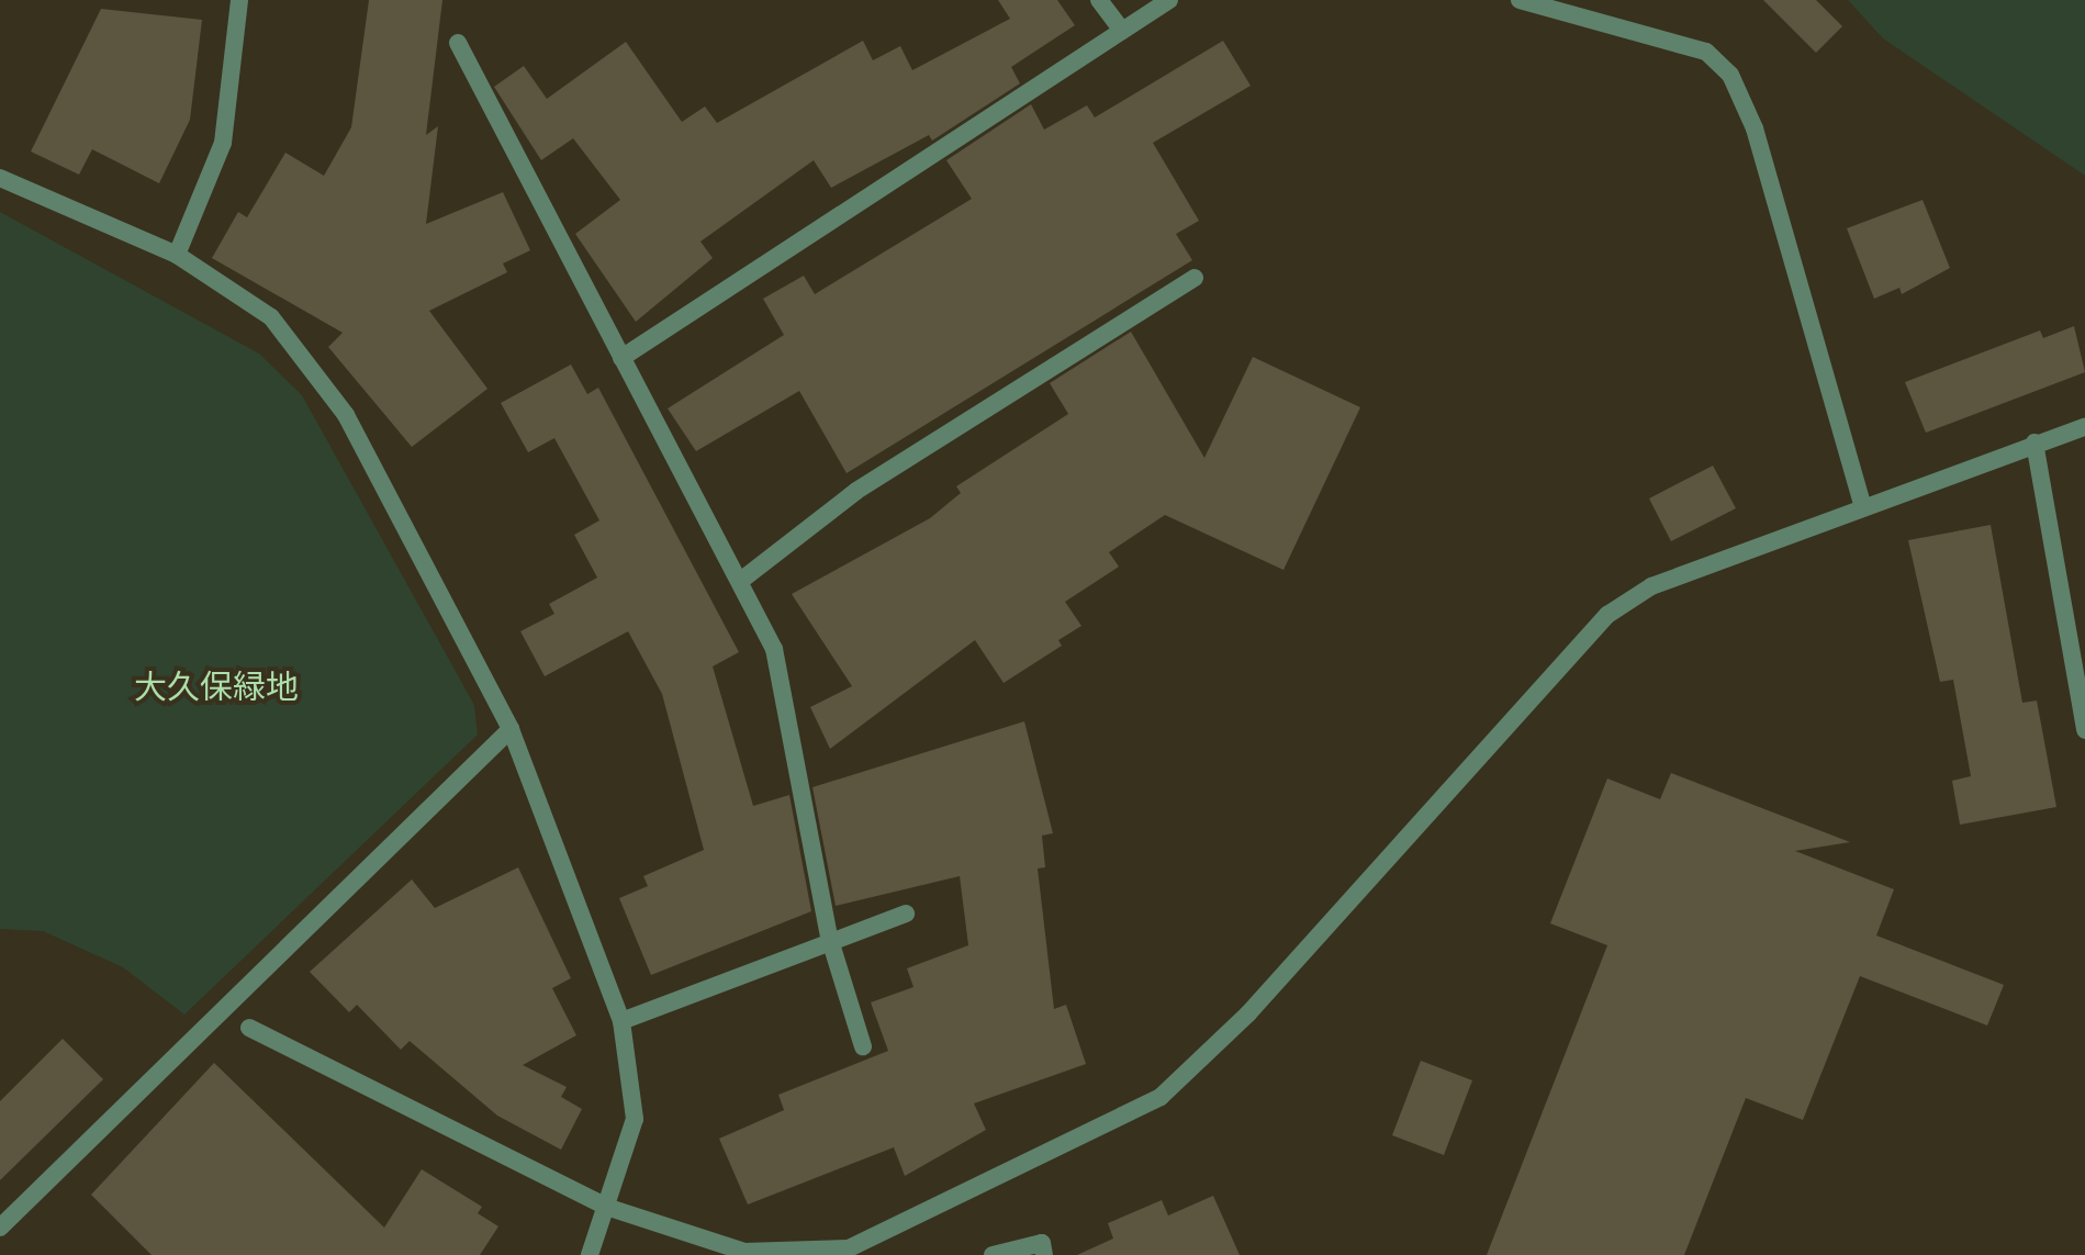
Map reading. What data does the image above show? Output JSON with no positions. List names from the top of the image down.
{
  "parks": ["大久保緑地"]
}
